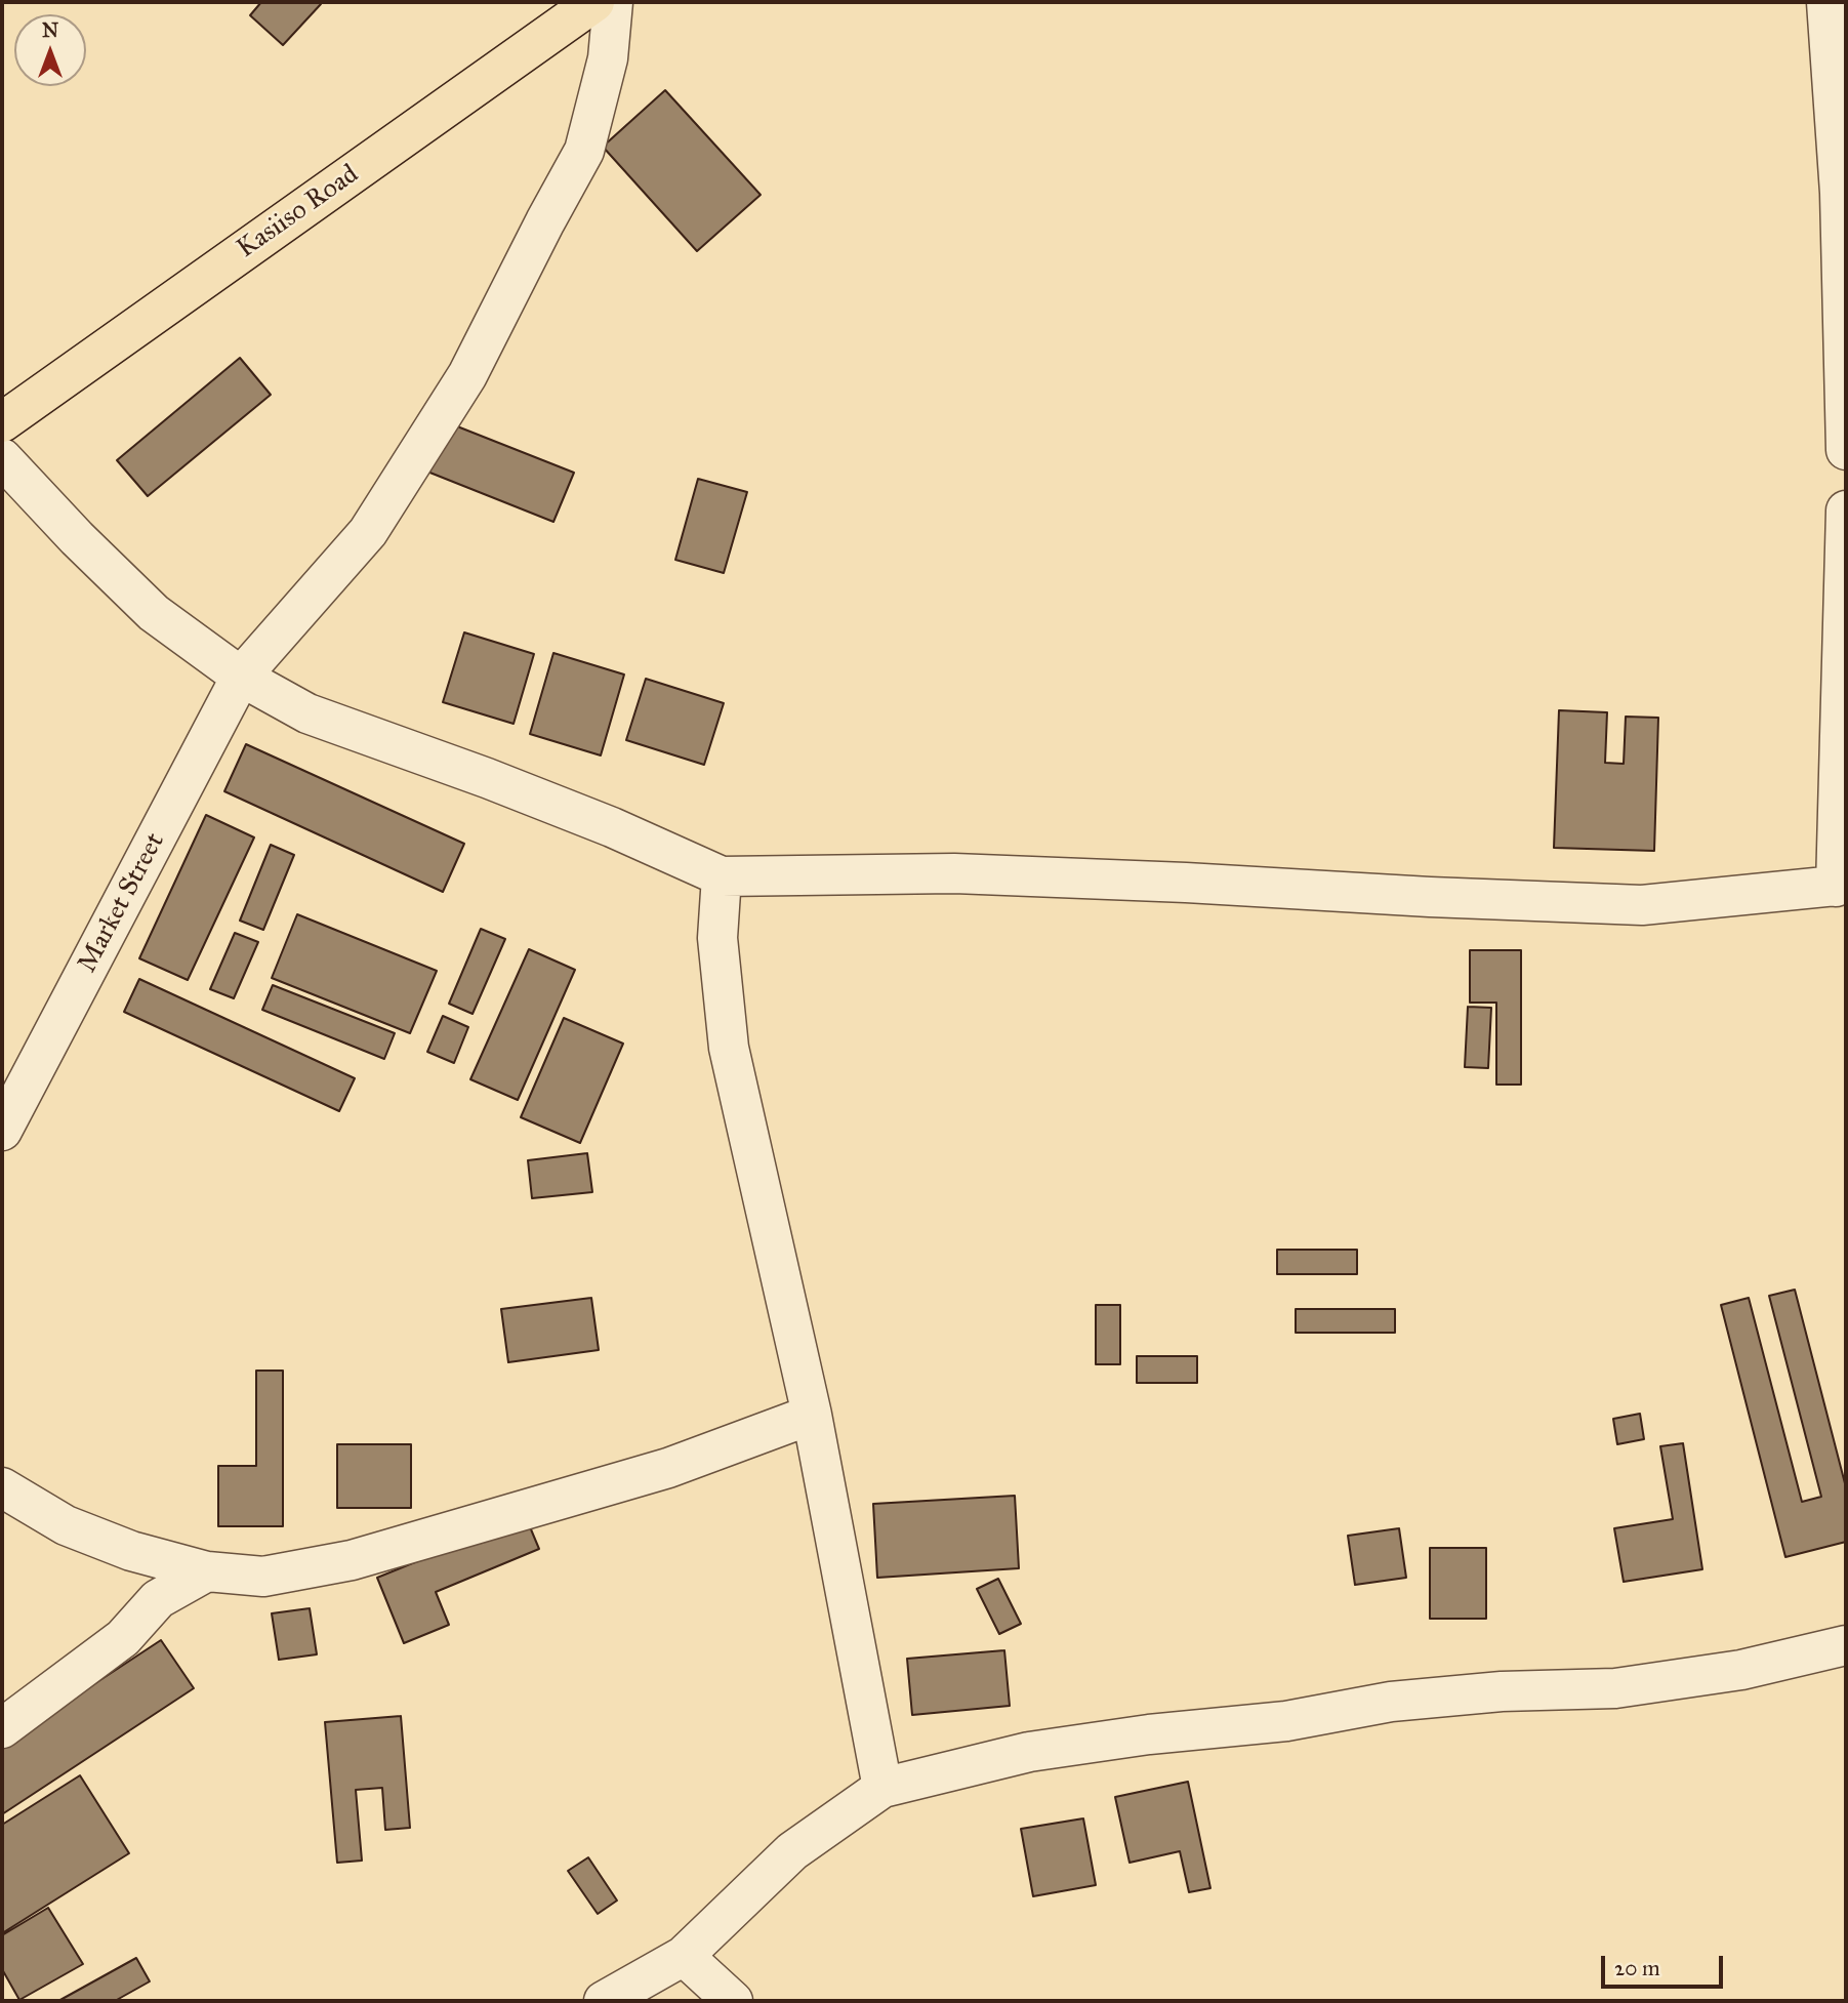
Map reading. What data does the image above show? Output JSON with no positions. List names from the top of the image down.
{
  "streets": {
    "main road": ["Kasiiso Road"],
    "street": ["Market Street"]
  },
  "scale_bar": "20 m",
  "north": "top"
}
